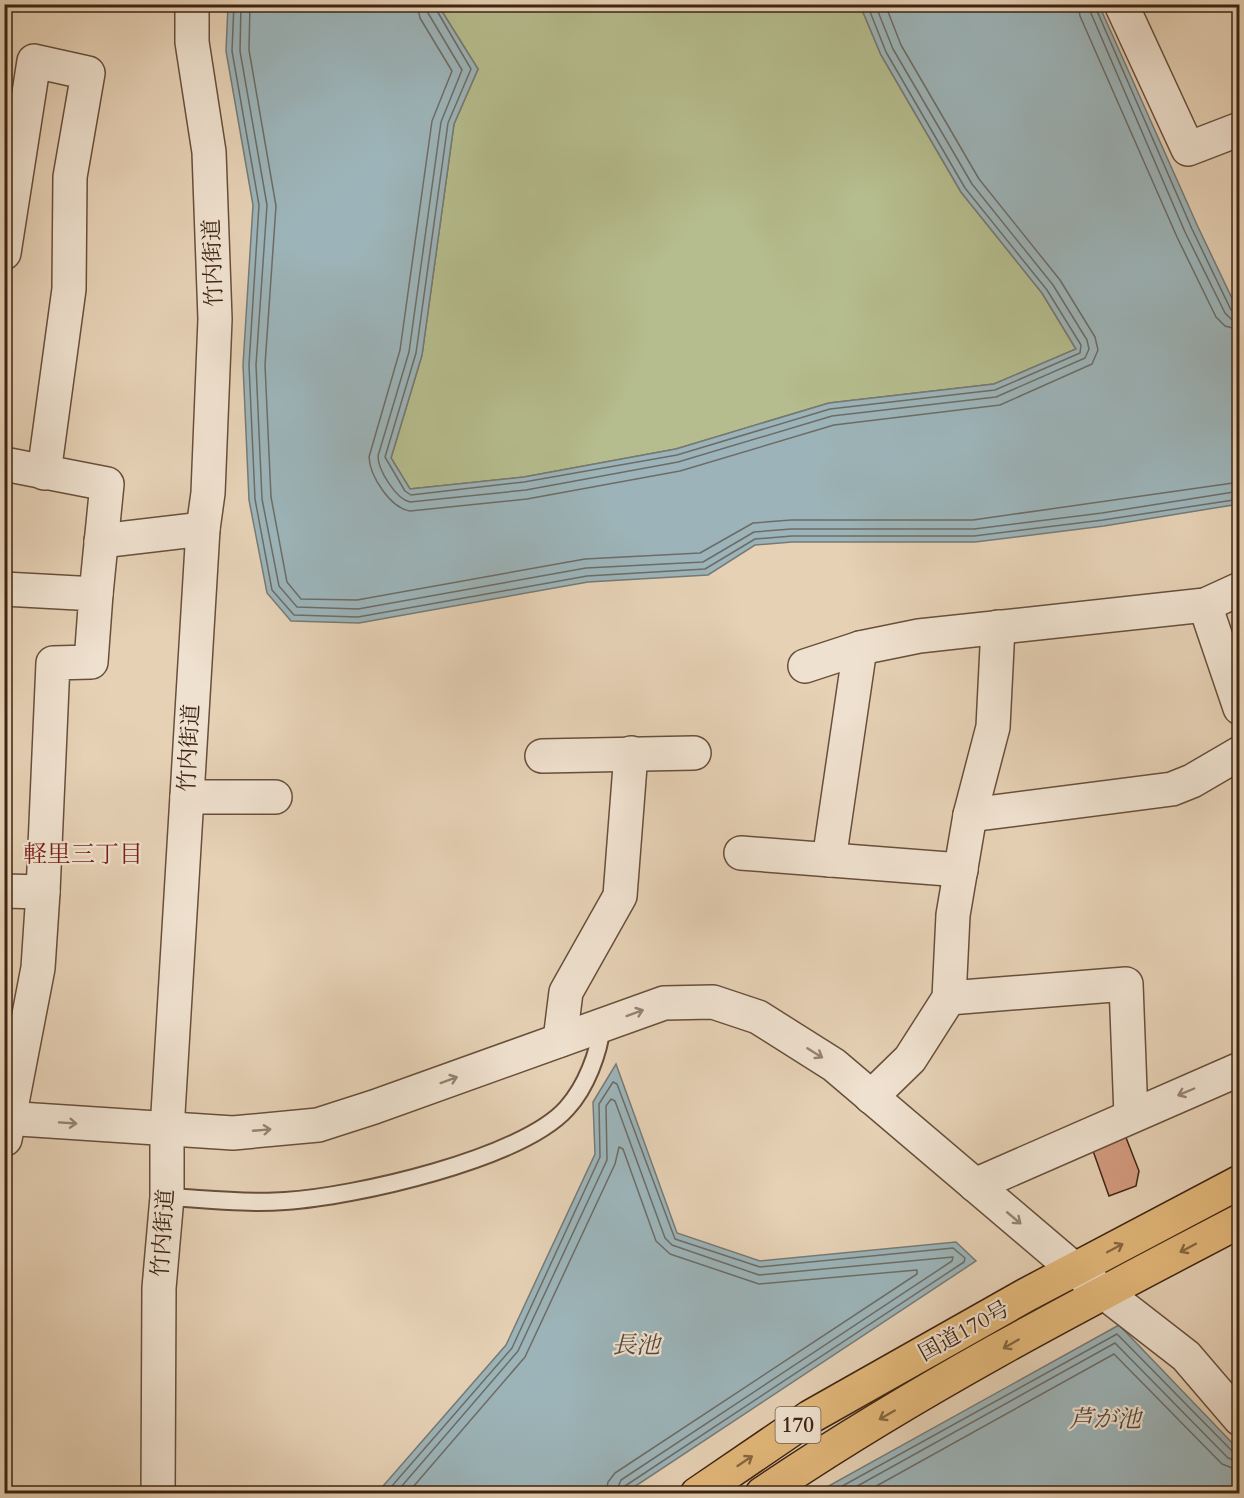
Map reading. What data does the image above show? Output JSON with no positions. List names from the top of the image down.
{
  "streets": {
    "highway": ["国道170号", "170"],
    "street": ["竹内街道"]
  },
  "districts": ["軽里三丁目"],
  "water": ["長池", "芦が池"]
}
